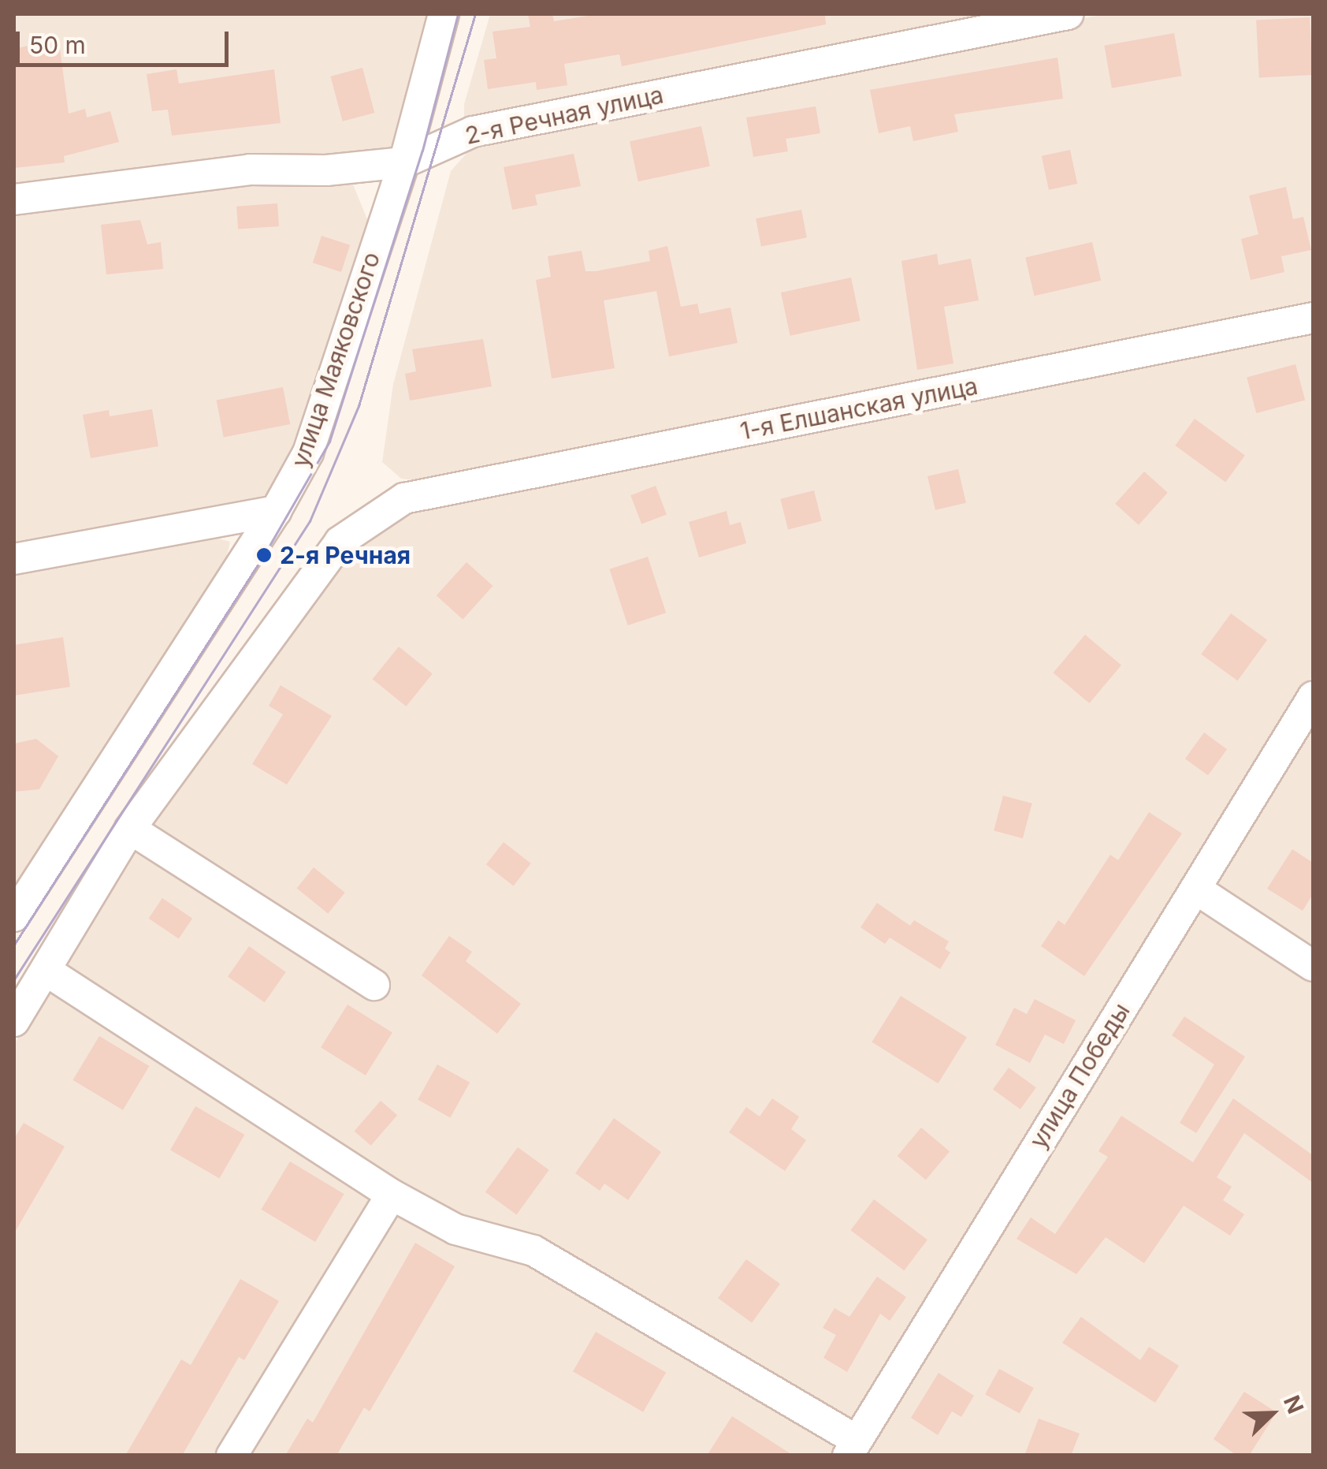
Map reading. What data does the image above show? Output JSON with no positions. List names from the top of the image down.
{
  "streets": {
    "street": [
      "2-я Речная улица",
      "улица Маяковского",
      "1-я Елшанская улица",
      "улица Победы"
    ]
  },
  "crossings": [
    ["2-я Речная улица", "улица Маяковского"]
  ],
  "places": ["2-я Речная"],
  "scale_bar": "50 m",
  "north": "top right"
}
